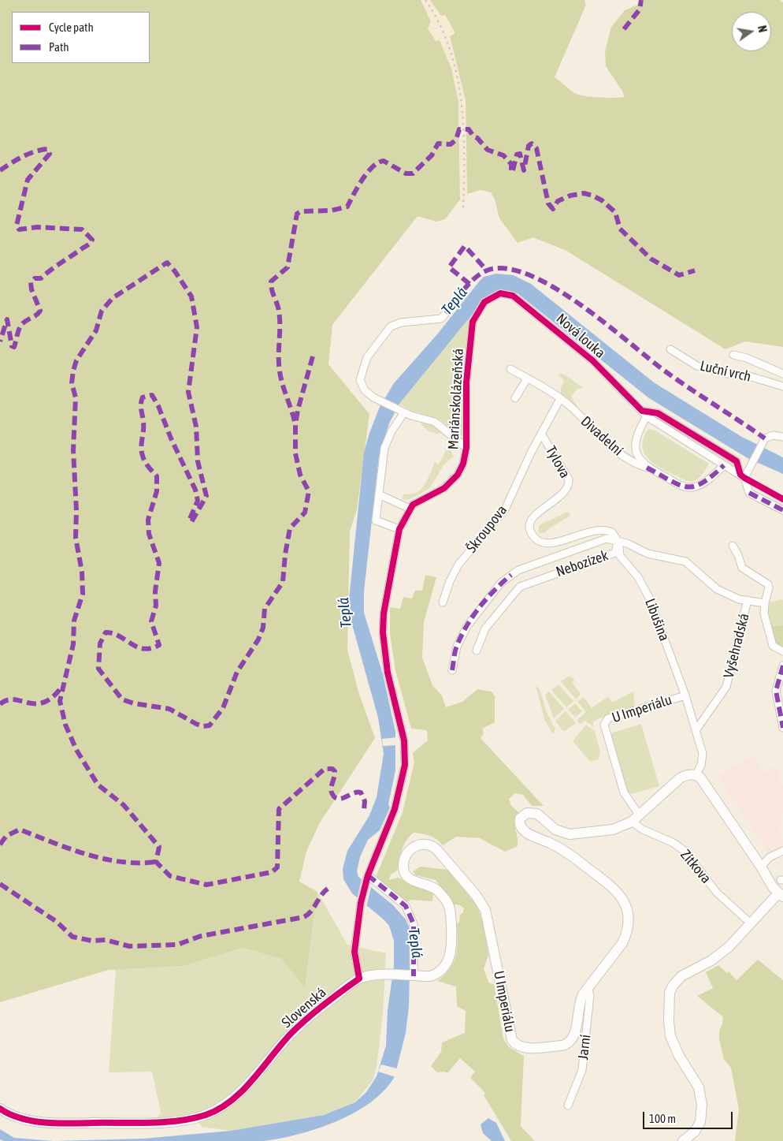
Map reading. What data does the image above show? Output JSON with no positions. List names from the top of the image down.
{
  "streets": {
    "street": [
      "Nová louka",
      "Luční vrch",
      "Mariánskolázeňská",
      "Divadelní",
      "Tylova",
      "Škroupova",
      "Nebozízek",
      "Libušina",
      "Vyšehradská",
      "U Imperiálu",
      "Zítkova",
      "Slovenská",
      "Jarní"
    ]
  },
  "crossings": [
    ["Nová louka", "Mariánskolázeňská"],
    ["Nová louka", "Divadelní"],
    ["Divadelní", "Tylova"],
    ["Tylova", "Škroupova"],
    ["Tylova", "Nebozízek"],
    ["Tylova", "Libušina"],
    ["Nebozízek", "Libušina"],
    ["Libušina", "Vyšehradská"],
    ["Libušina", "U Imperiálu"],
    ["U Imperiálu", "Zítkova"],
    ["U Imperiálu", "Slovenská"],
    ["U Imperiálu", "Jarní"]
  ],
  "water": ["Teplá"],
  "legend": ["Cycle path", "Path"],
  "scale_bar": "100 m",
  "north": "right"
}
